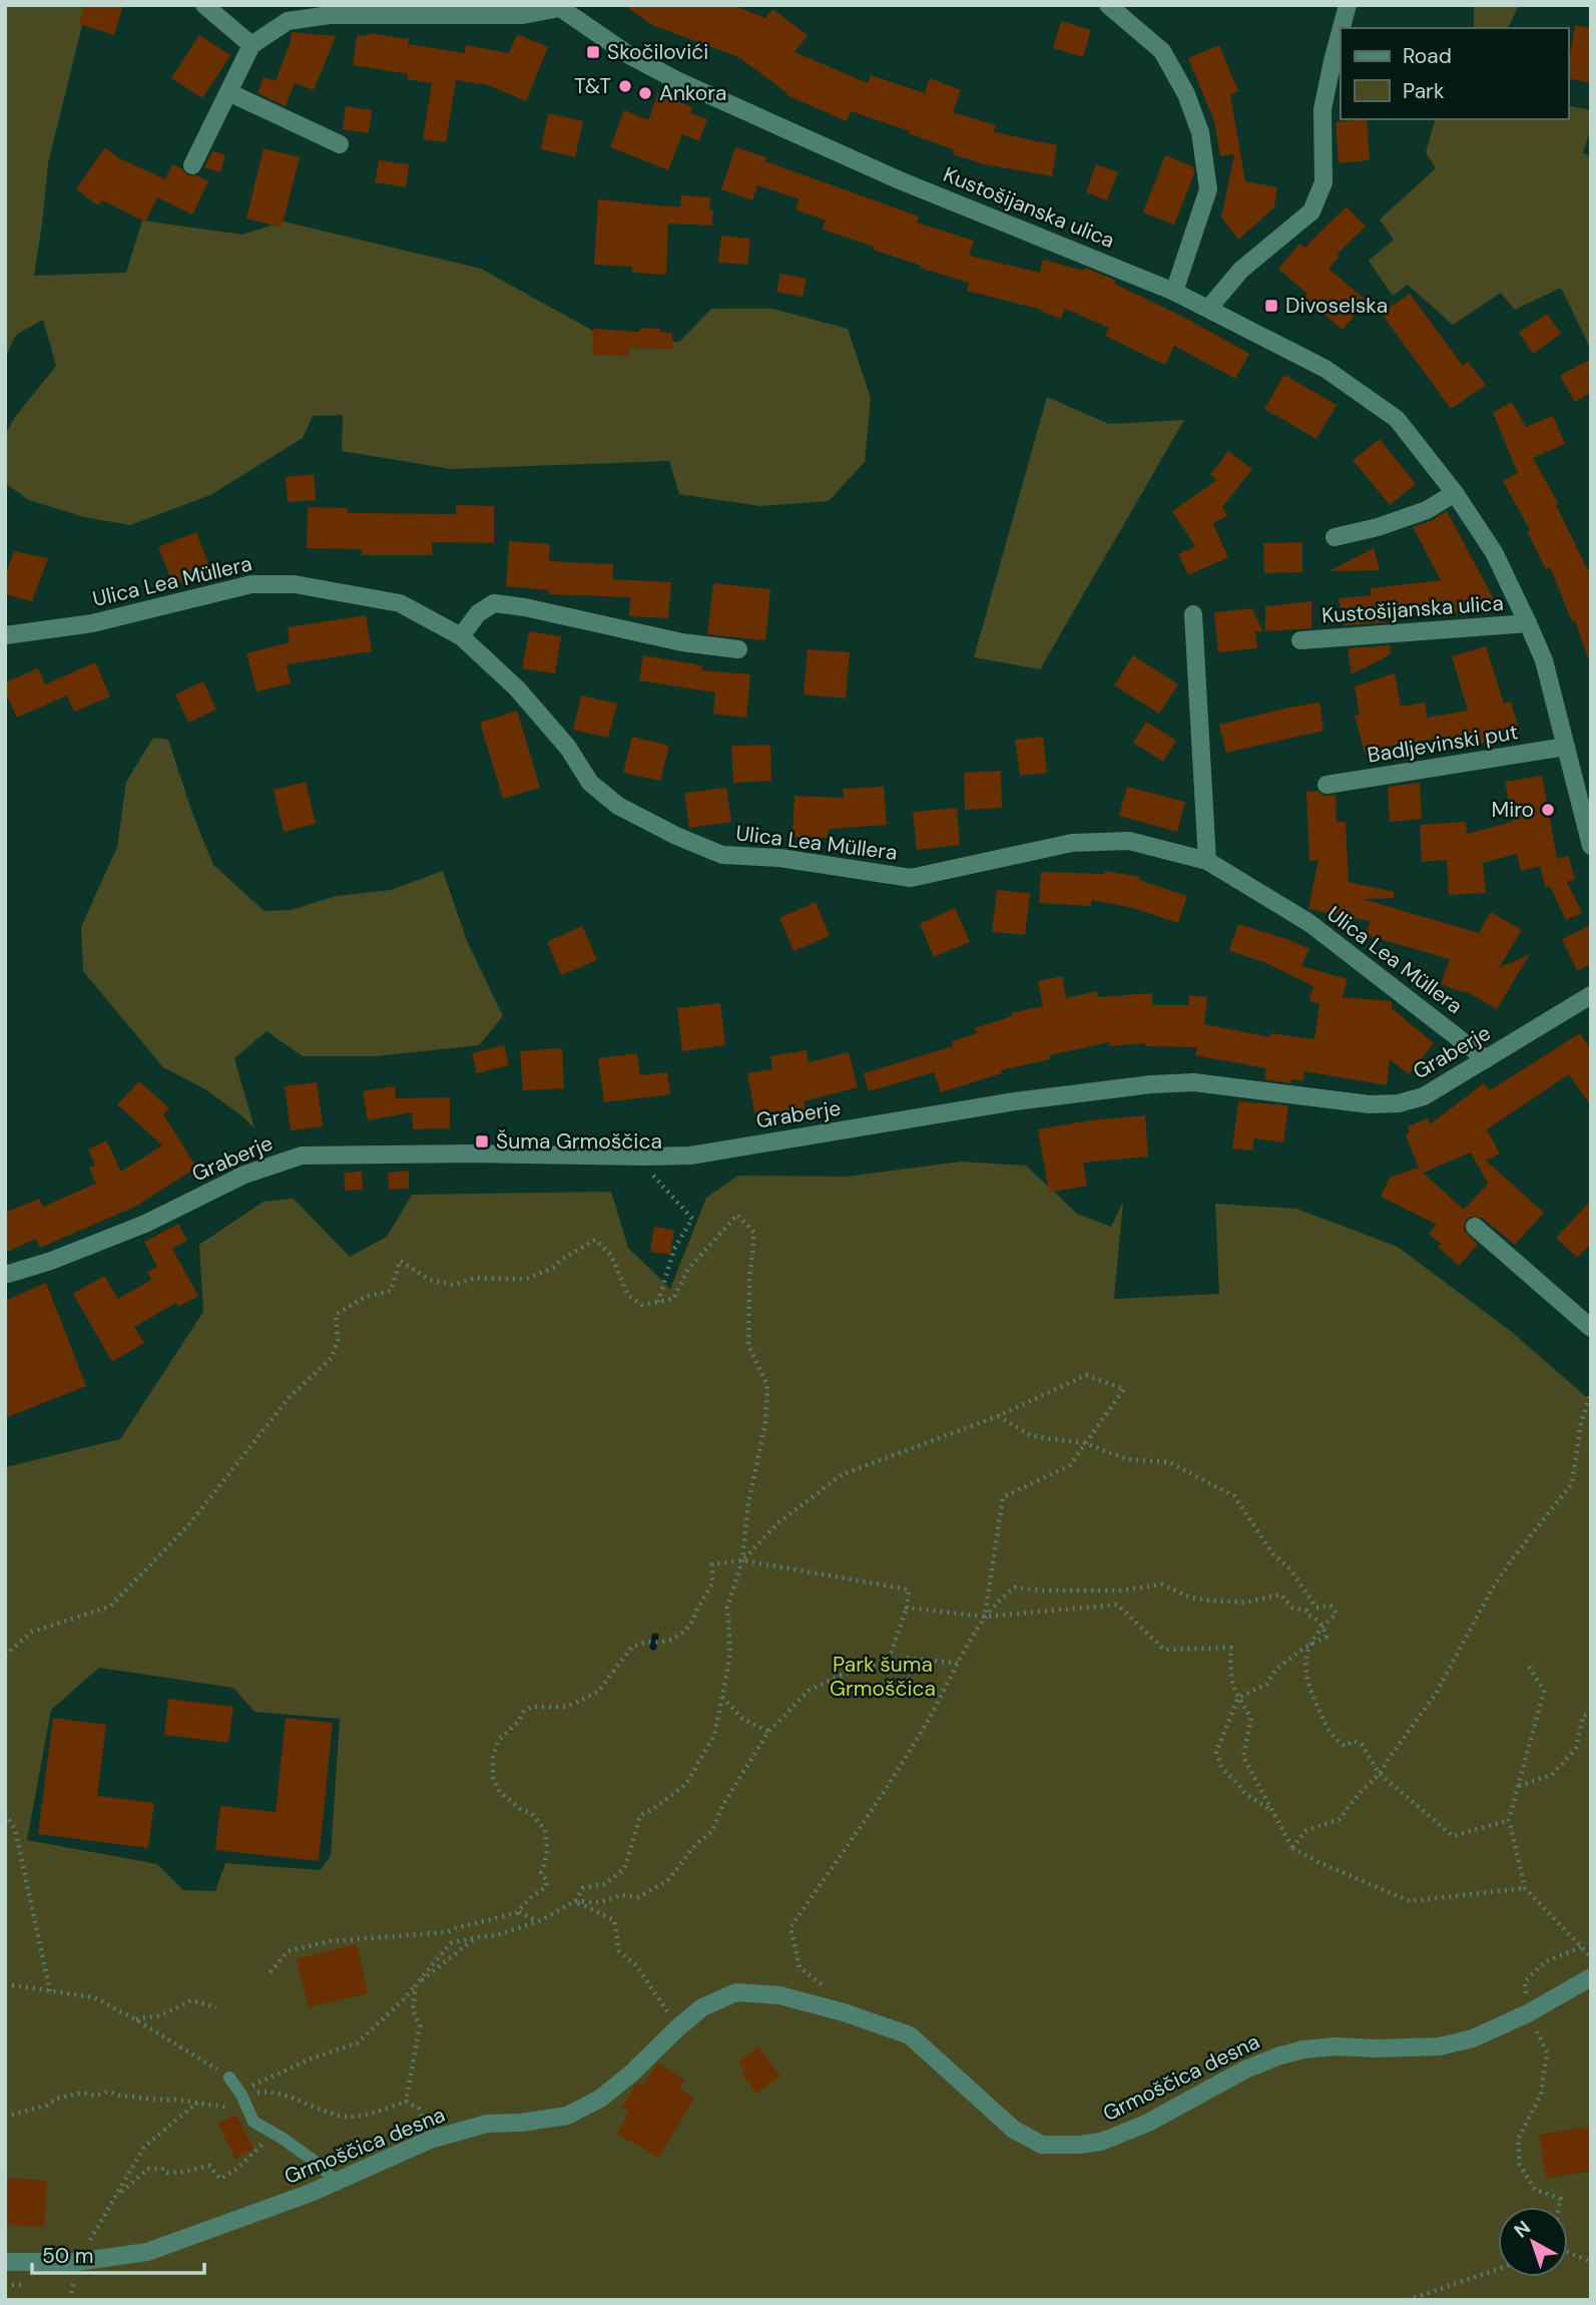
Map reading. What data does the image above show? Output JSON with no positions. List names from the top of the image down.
{
  "streets": {
    "street": [
      "Kustošijanska ulica",
      "Ulica Lea Müllera",
      "Badljevinski put",
      "Graberje",
      "Grmoščica desna"
    ]
  },
  "crossings": [
    ["Kustošijanska ulica", "Badljevinski put"],
    ["Ulica Lea Müllera", "Graberje"]
  ],
  "parks": ["Park šuma Grmoščica"],
  "places": {
    "transit": ["Skočilovići", "Divoselska", "Šuma Grmoščica"],
    "other": ["T&T", "Ankora", "Miro"]
  },
  "legend": ["Road", "Park"],
  "scale_bar": "50 m",
  "north": "top left"
}
